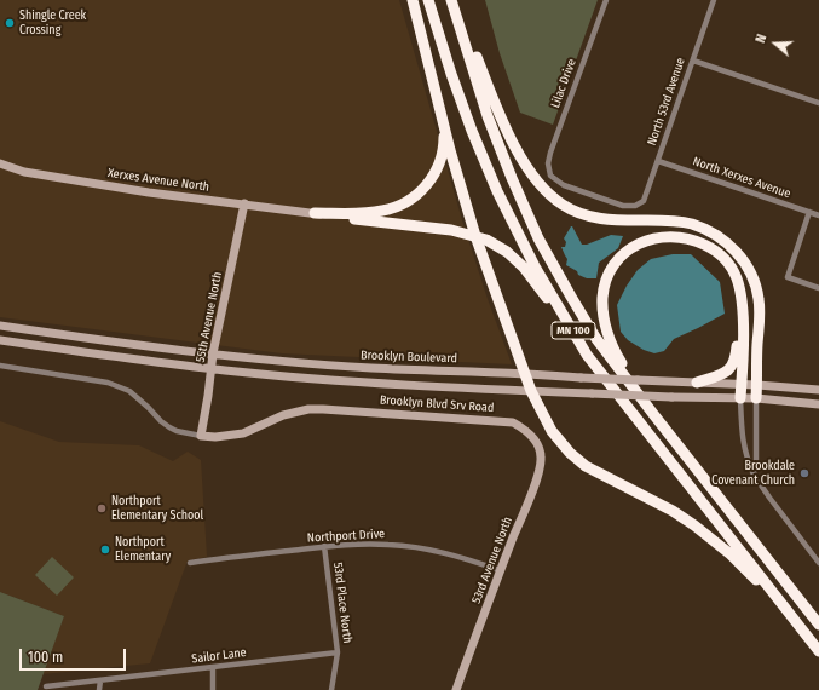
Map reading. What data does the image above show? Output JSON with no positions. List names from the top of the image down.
{
  "streets": {
    "highway": ["MN 100"],
    "main road": [
      "Xerxes Avenue North",
      "55th Avenue North",
      "Brooklyn Boulevard",
      "Brooklyn Blvd Srv Road",
      "53rd Avenue North"
    ],
    "street": [
      "Lilac Drive",
      "North 53rd Avenue",
      "North Xerxes Avenue",
      "Northport Drive",
      "53rd Place North",
      "Sailor Lane"
    ]
  },
  "crossings": [
    ["Lilac Drive", "North 53rd Avenue"],
    ["North 53rd Avenue", "North Xerxes Avenue"],
    ["Xerxes Avenue North", "55th Avenue North"],
    ["55th Avenue North", "Brooklyn Boulevard"],
    ["55th Avenue North", "Brooklyn Blvd Srv Road"],
    ["Brooklyn Blvd Srv Road", "53rd Avenue North"],
    ["Northport Drive", "53rd Avenue North"],
    ["Northport Drive", "53rd Place North"],
    ["53rd Place North", "Sailor Lane"]
  ],
  "places": [
    "Shingle Creek Crossing",
    "Brookdale Covenant Church",
    "Northport Elementary School",
    "Northport Elementary"
  ],
  "scale_bar": "100 m",
  "north": "left"
}
